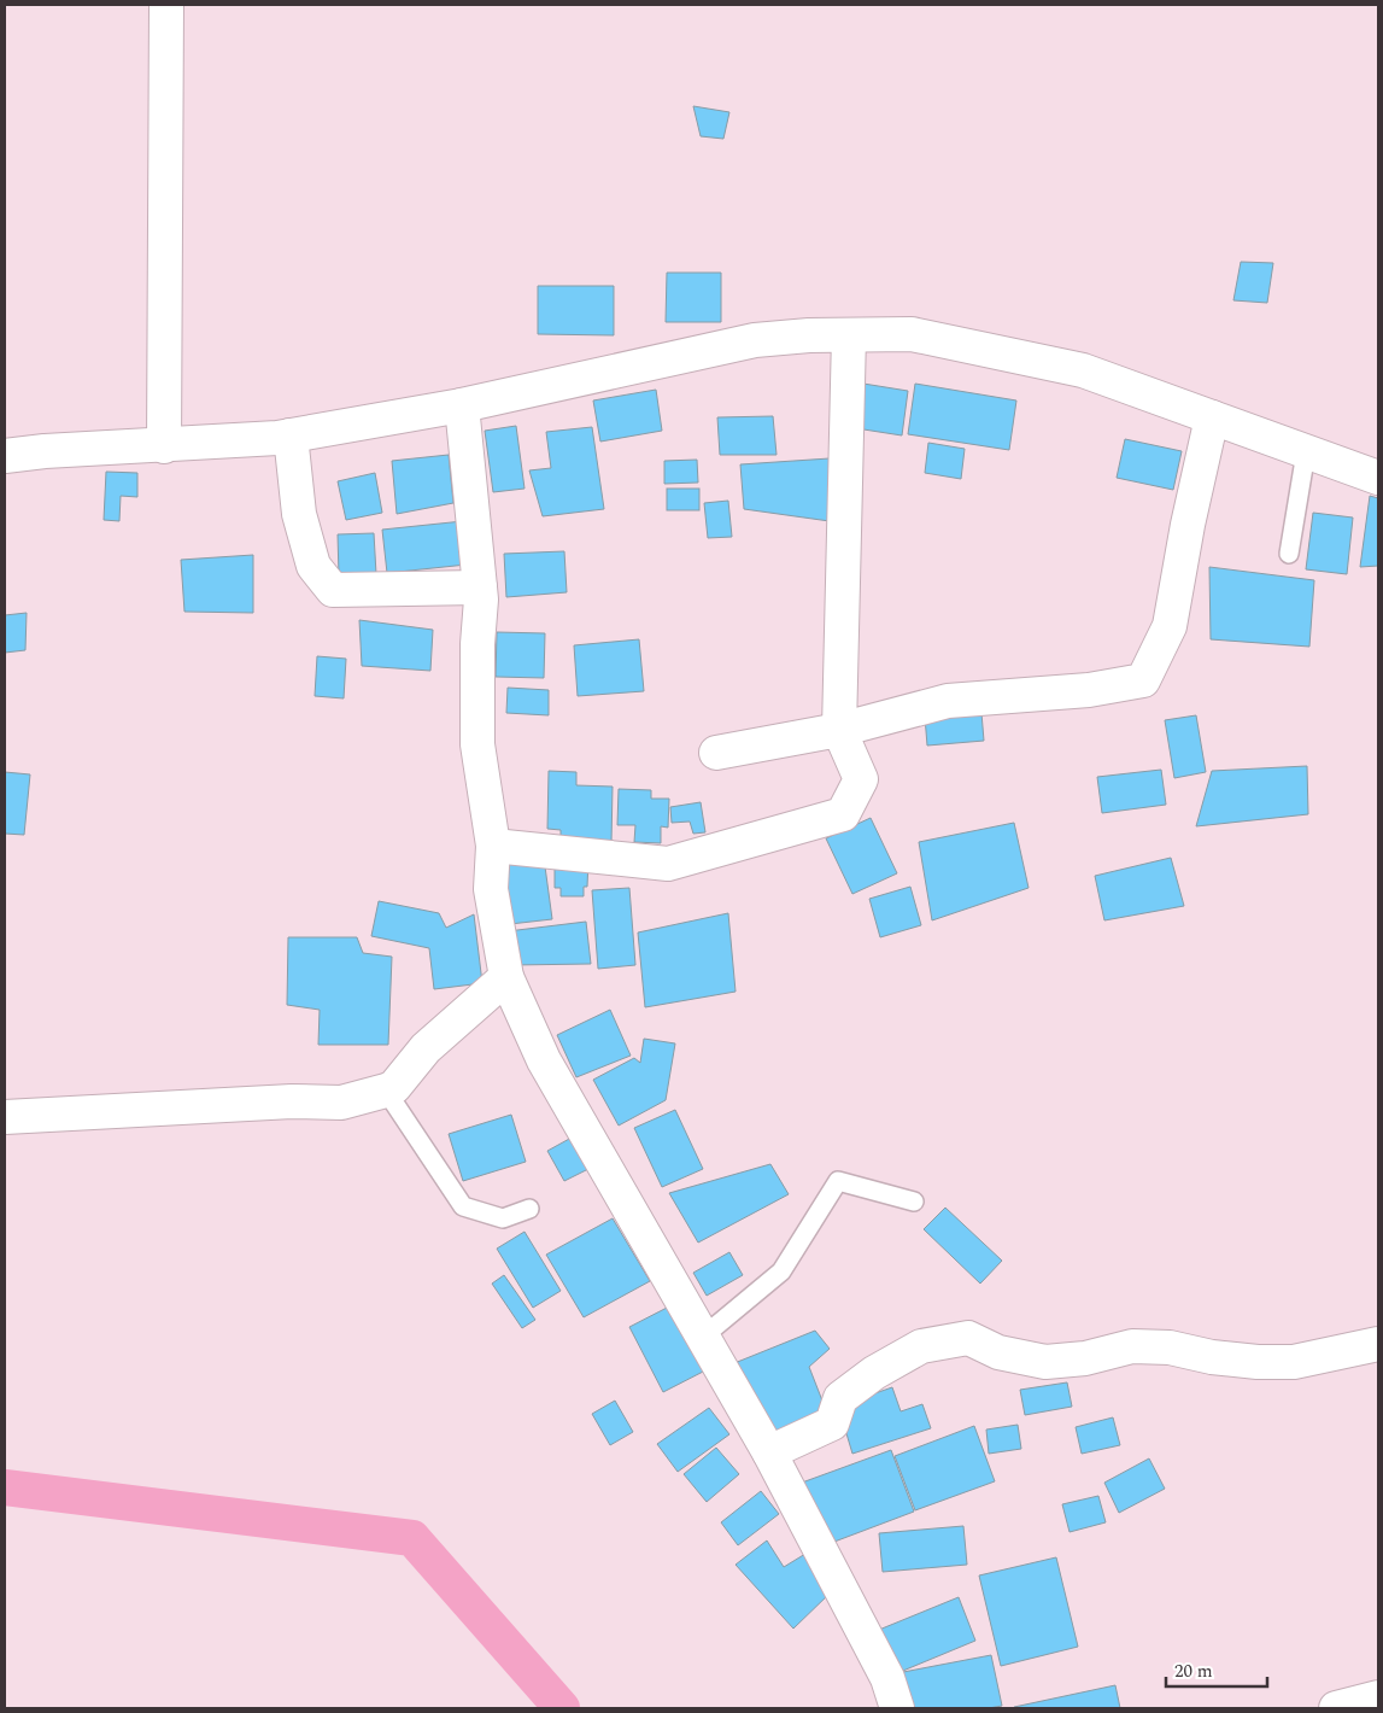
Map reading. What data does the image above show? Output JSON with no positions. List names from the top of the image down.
{
  "scale_bar": "20 m"
}
